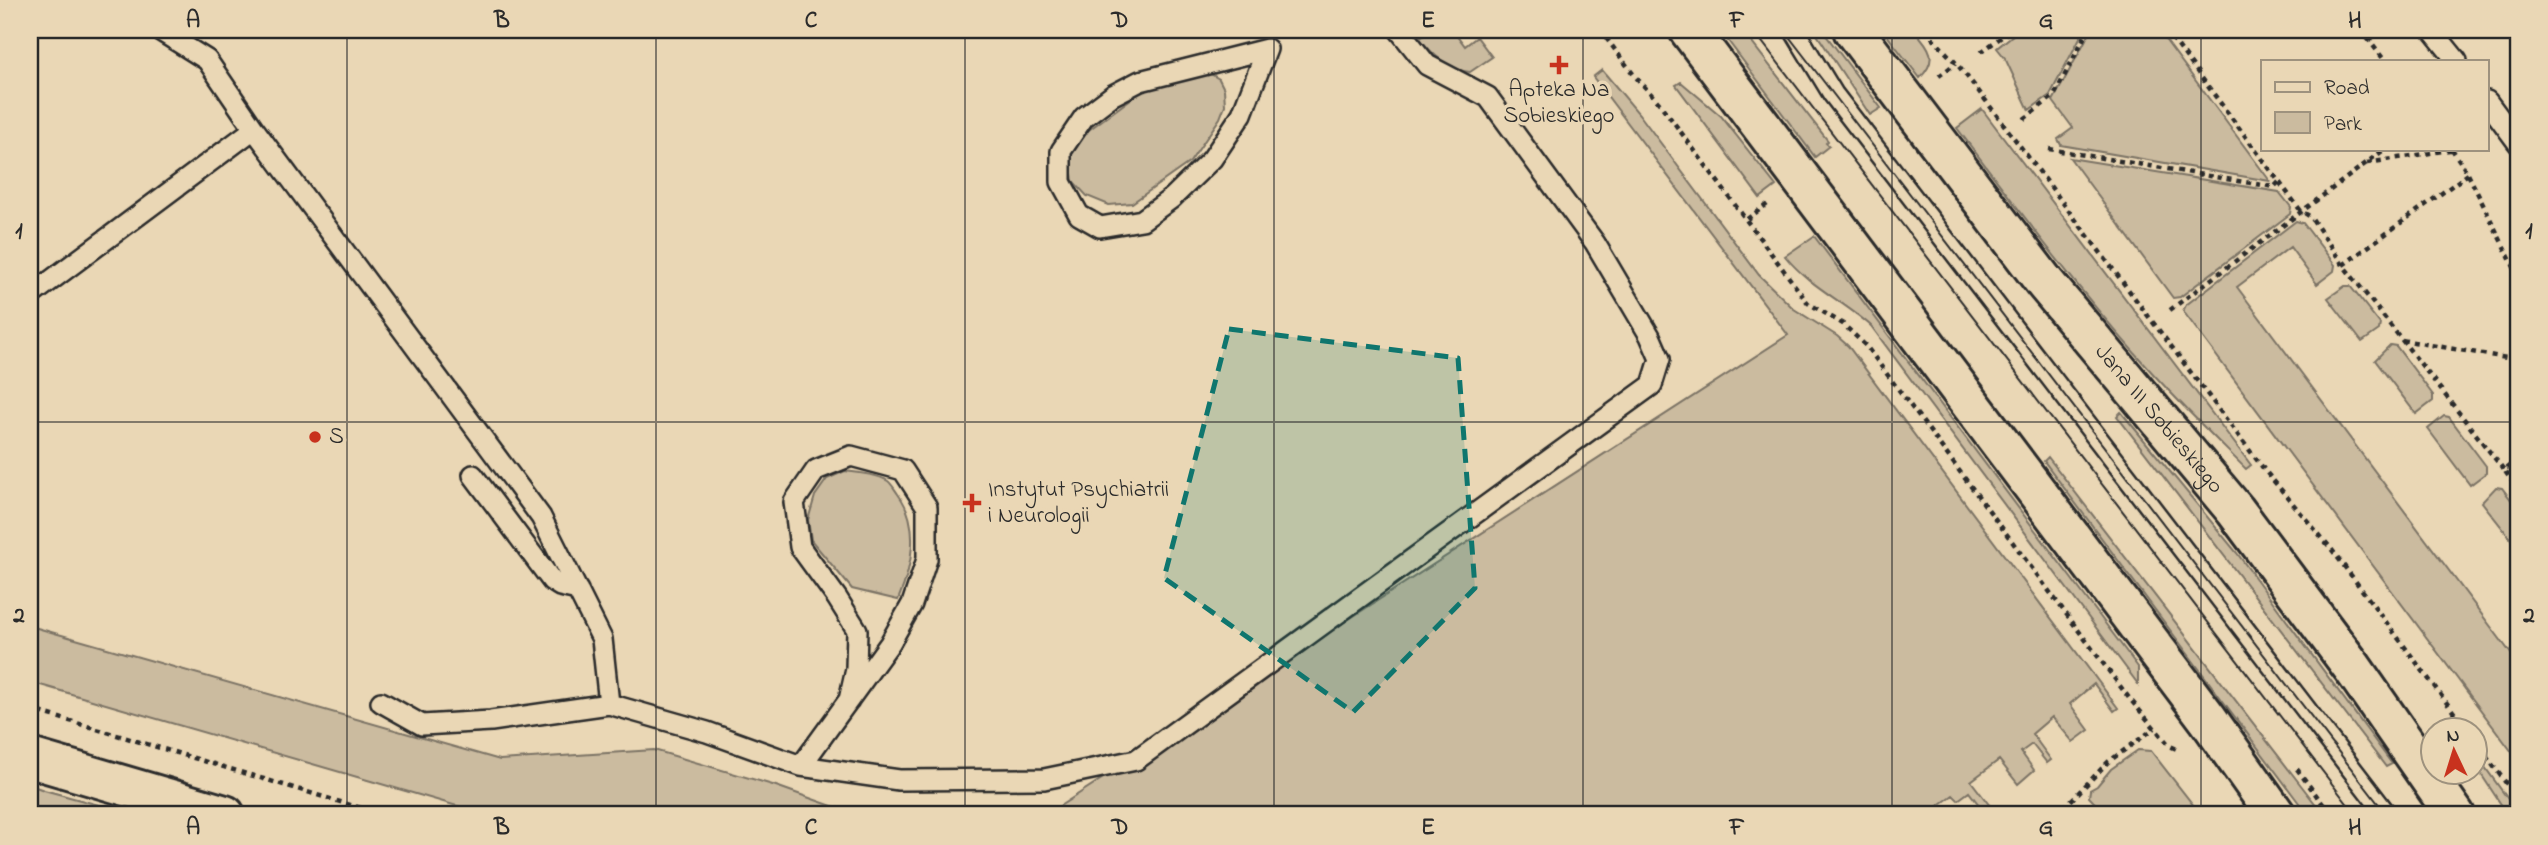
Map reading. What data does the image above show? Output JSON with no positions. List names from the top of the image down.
{
  "streets": {
    "main road": ["Jana III Sobieskiego"]
  },
  "places": {
    "health": ["Apteka Na Sobieskiego", "Instytut Psychiatrii i Neurologii"],
    "other": ["S"]
  },
  "legend": ["Road", "Park"],
  "north": "top",
  "grid": {
    "columns": [
      "A",
      "B",
      "C",
      "D",
      "E",
      "F",
      "G",
      "H"
    ],
    "rows": ["1", "2"]
  }
}
